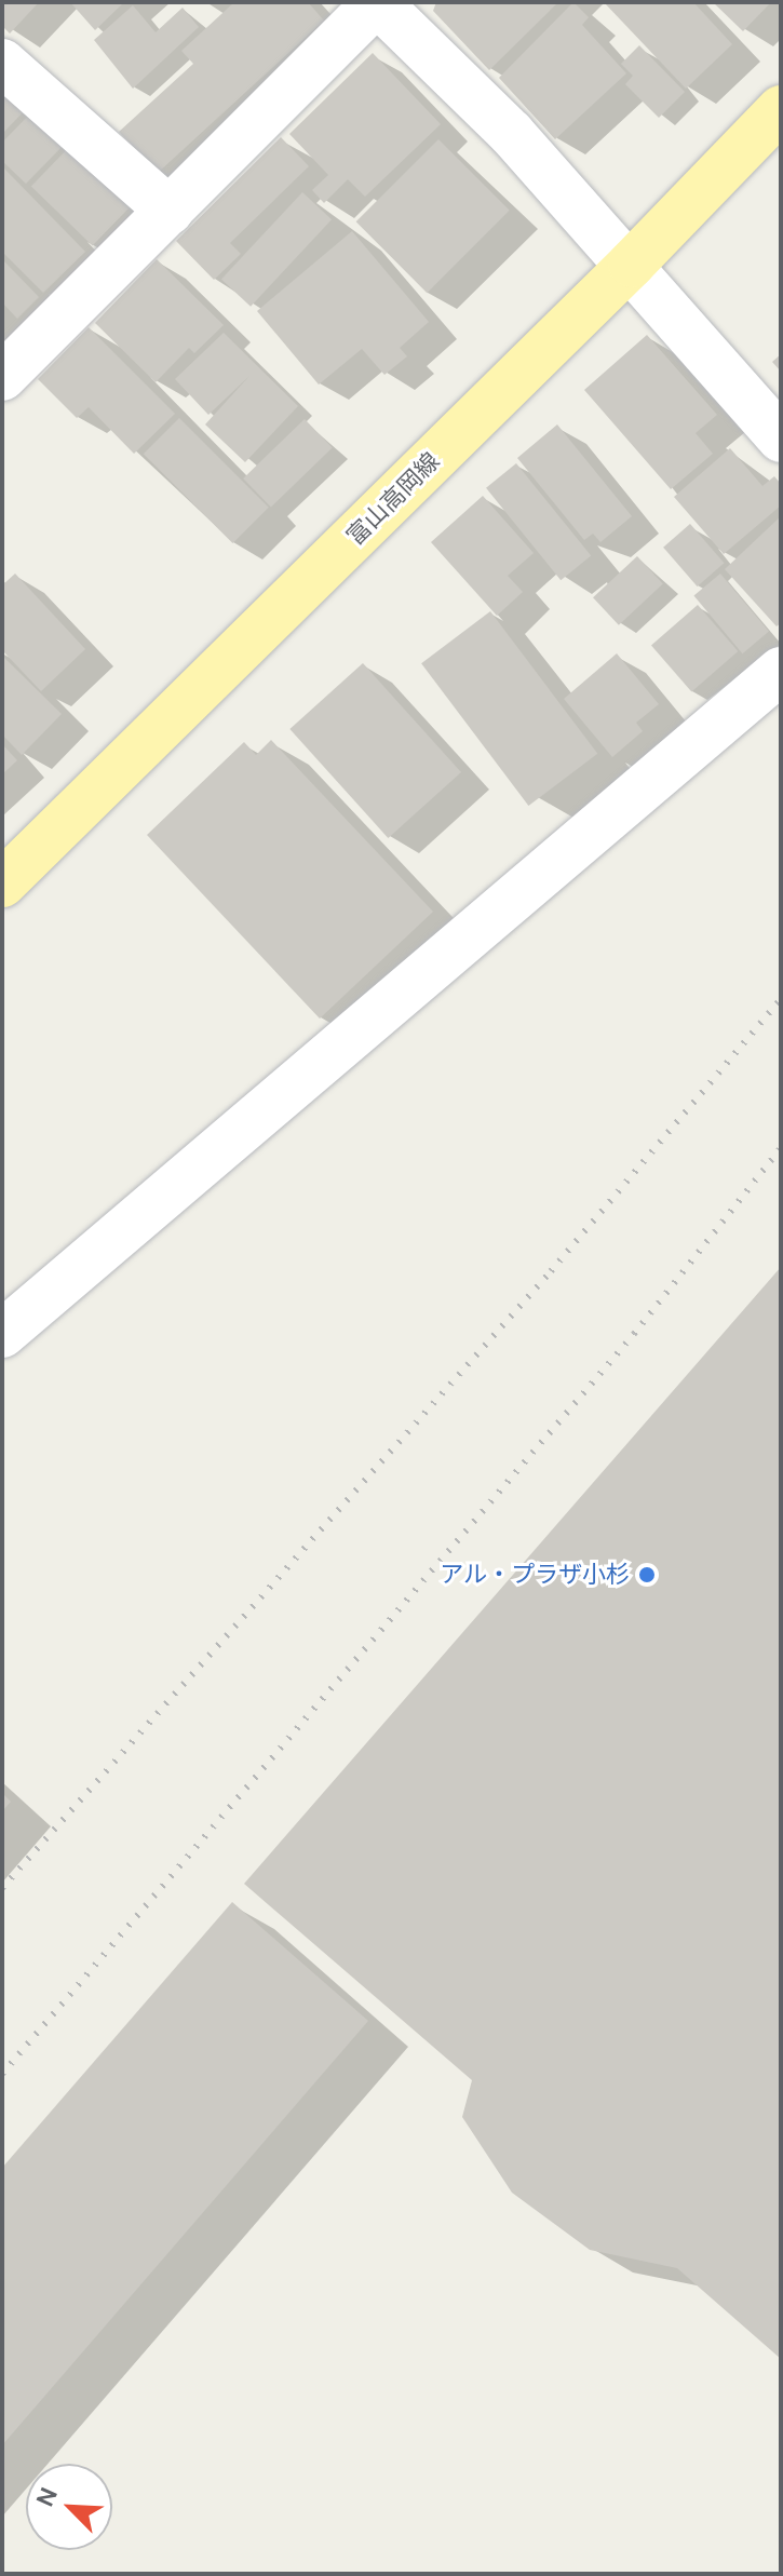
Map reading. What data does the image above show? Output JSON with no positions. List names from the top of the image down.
{
  "streets": {
    "main road": ["富山高岡線"]
  },
  "places": ["アル・プラザ小杉"],
  "north": "top left"
}
